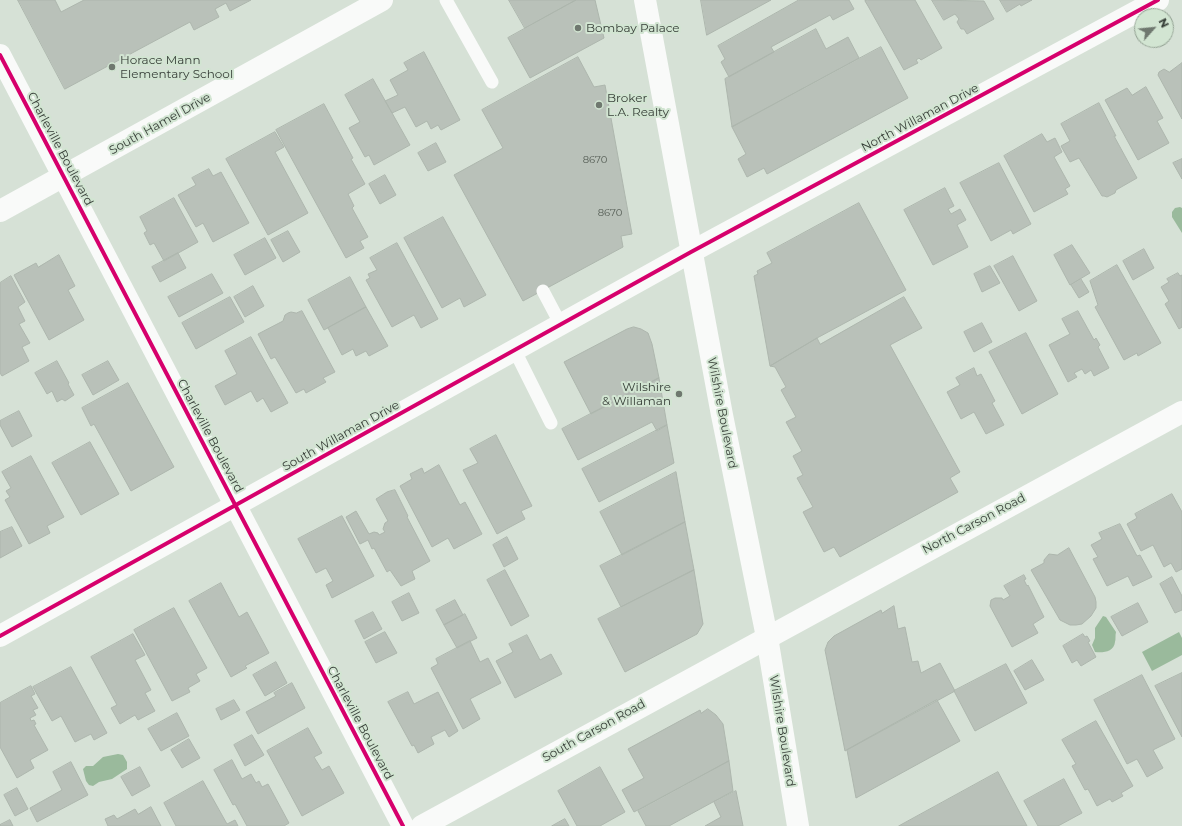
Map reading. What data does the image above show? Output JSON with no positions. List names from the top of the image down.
{
  "streets": {
    "street": [
      "North Willaman Drive",
      "South Hamel Drive",
      "Charleville Boulevard",
      "Wilshire Boulevard",
      "South Willaman Drive",
      "North Carson Road",
      "South Carson Road"
    ]
  },
  "crossings": [
    ["North Willaman Drive", "Wilshire Boulevard"],
    ["North Willaman Drive", "South Willaman Drive"],
    ["South Hamel Drive", "Charleville Boulevard"],
    ["Charleville Boulevard", "South Willaman Drive"],
    ["Wilshire Boulevard", "South Willaman Drive"],
    ["Wilshire Boulevard", "North Carson Road"],
    ["Wilshire Boulevard", "South Carson Road"],
    ["North Carson Road", "South Carson Road"]
  ],
  "places": [
    "Bombay Palace",
    "Horace Mann Elementary School",
    "Broker L.A. Realty",
    "Wilshire & Willaman"
  ],
  "house_numbers": ["8670", "8670"],
  "north": "top right"
}
